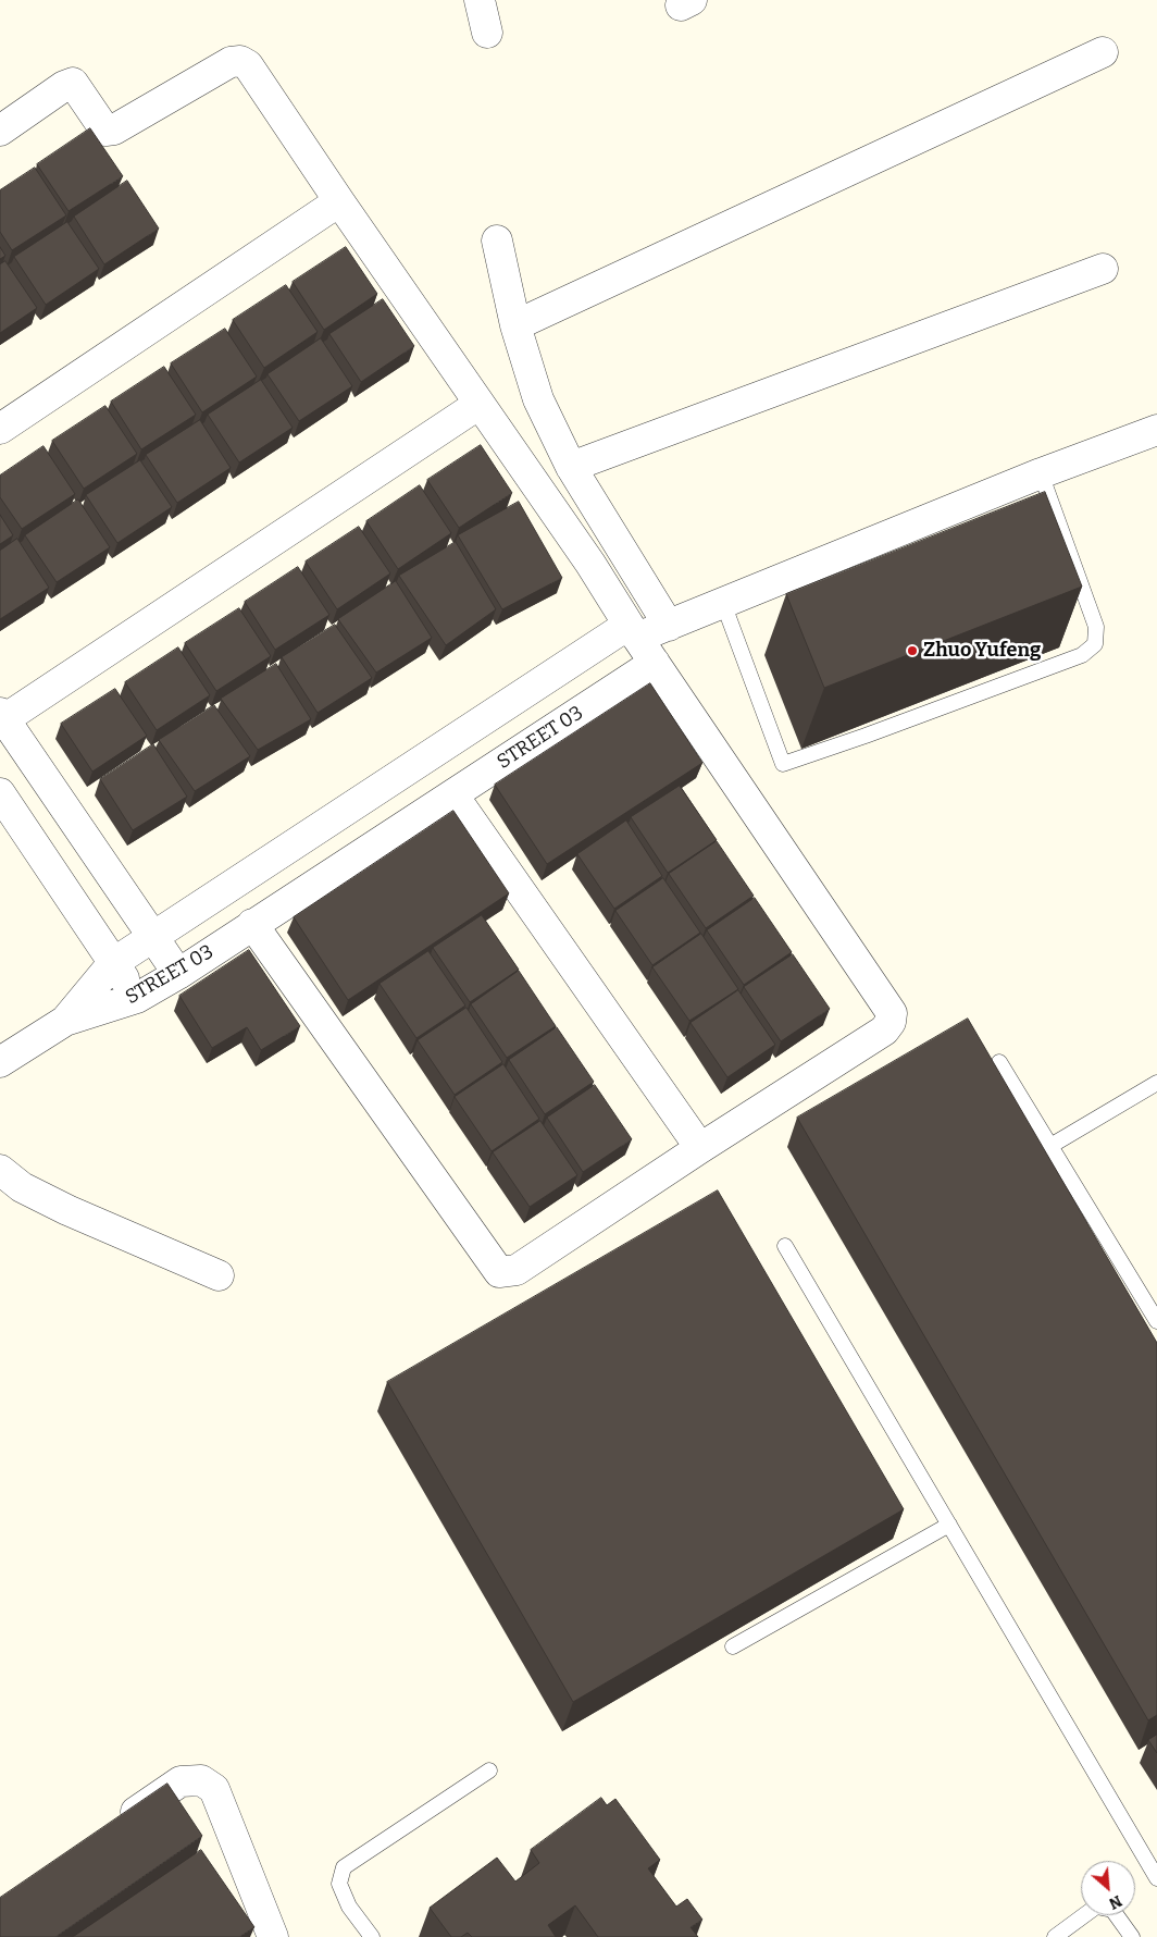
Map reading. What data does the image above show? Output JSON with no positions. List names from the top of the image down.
{
  "streets": {
    "street": ["STREET 03"]
  },
  "places": ["Zhuo Yufeng"],
  "north": "bottom right"
}
